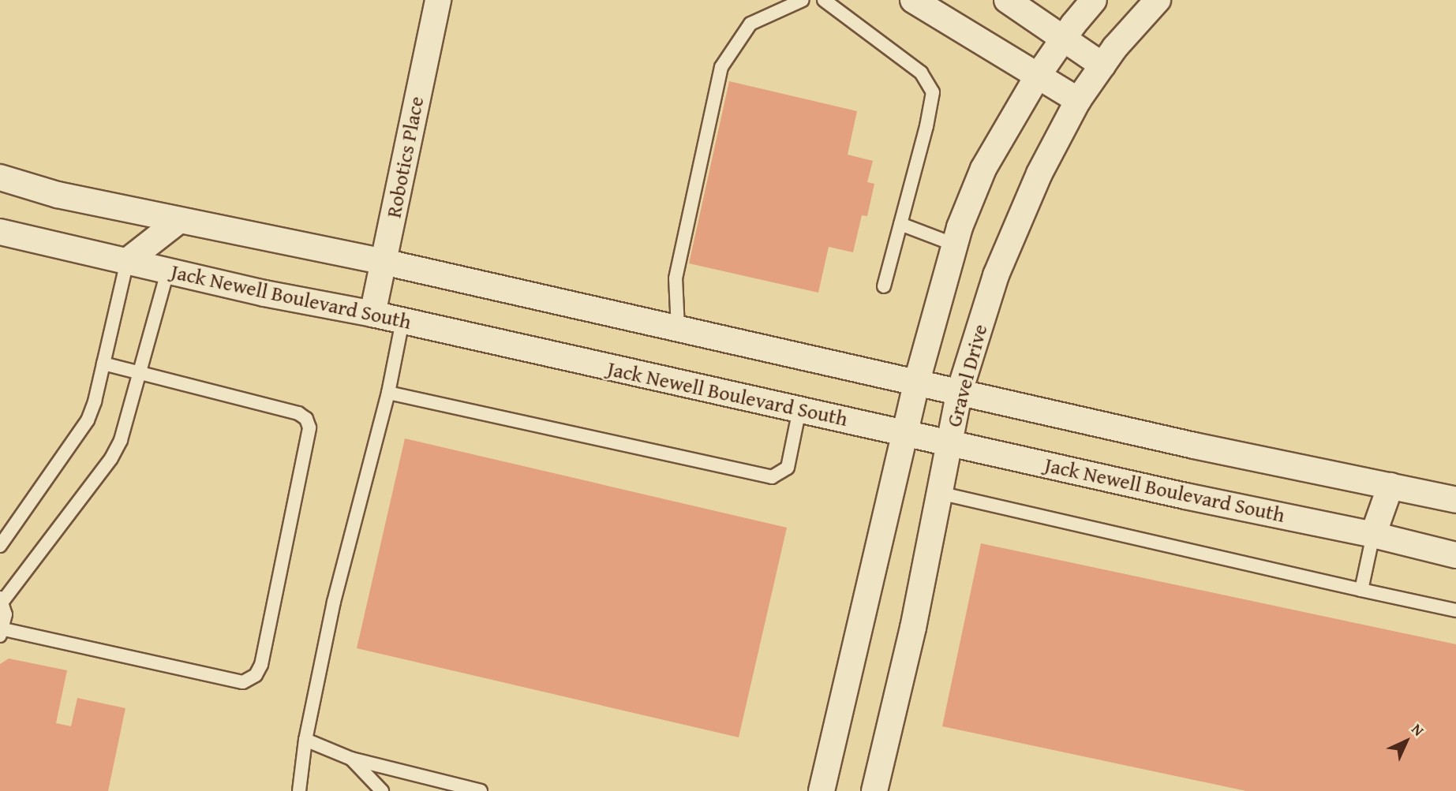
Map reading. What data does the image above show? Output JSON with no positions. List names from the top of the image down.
{
  "streets": {
    "street": ["Robotics Place", "Jack Newell Boulevard South", "Gravel Drive"]
  },
  "crossings": [
    ["Robotics Place", "Jack Newell Boulevard South"],
    ["Jack Newell Boulevard South", "Gravel Drive"]
  ],
  "north": "top right"
}
